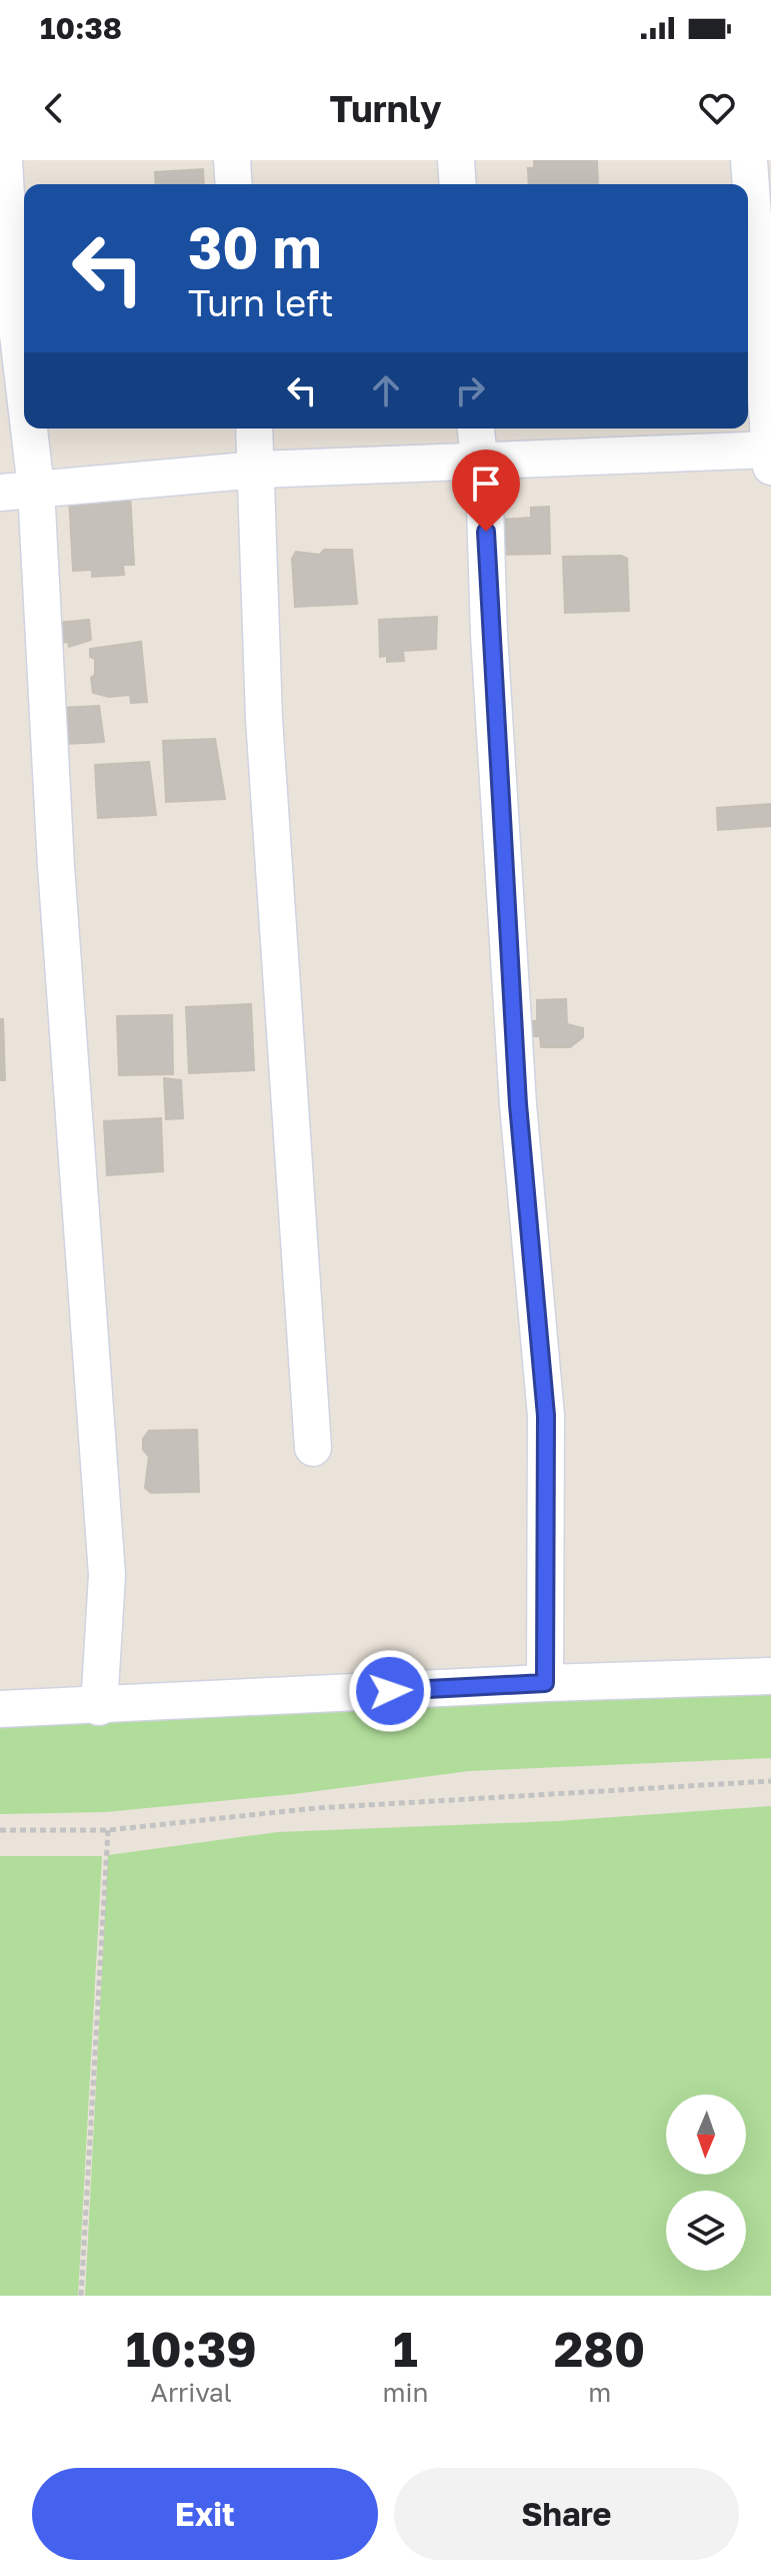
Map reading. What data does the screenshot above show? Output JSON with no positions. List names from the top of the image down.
{
  "north": "bottom",
  "page": {
    "status": "10:38",
    "header": "Turnly",
    "turn": ["30 m", "Turn left"],
    "eta": [
      "10:39",
      "Arrival",
      "1",
      "min",
      "280",
      "m"
    ],
    "buttons": ["Exit", "Share"]
  }
}
